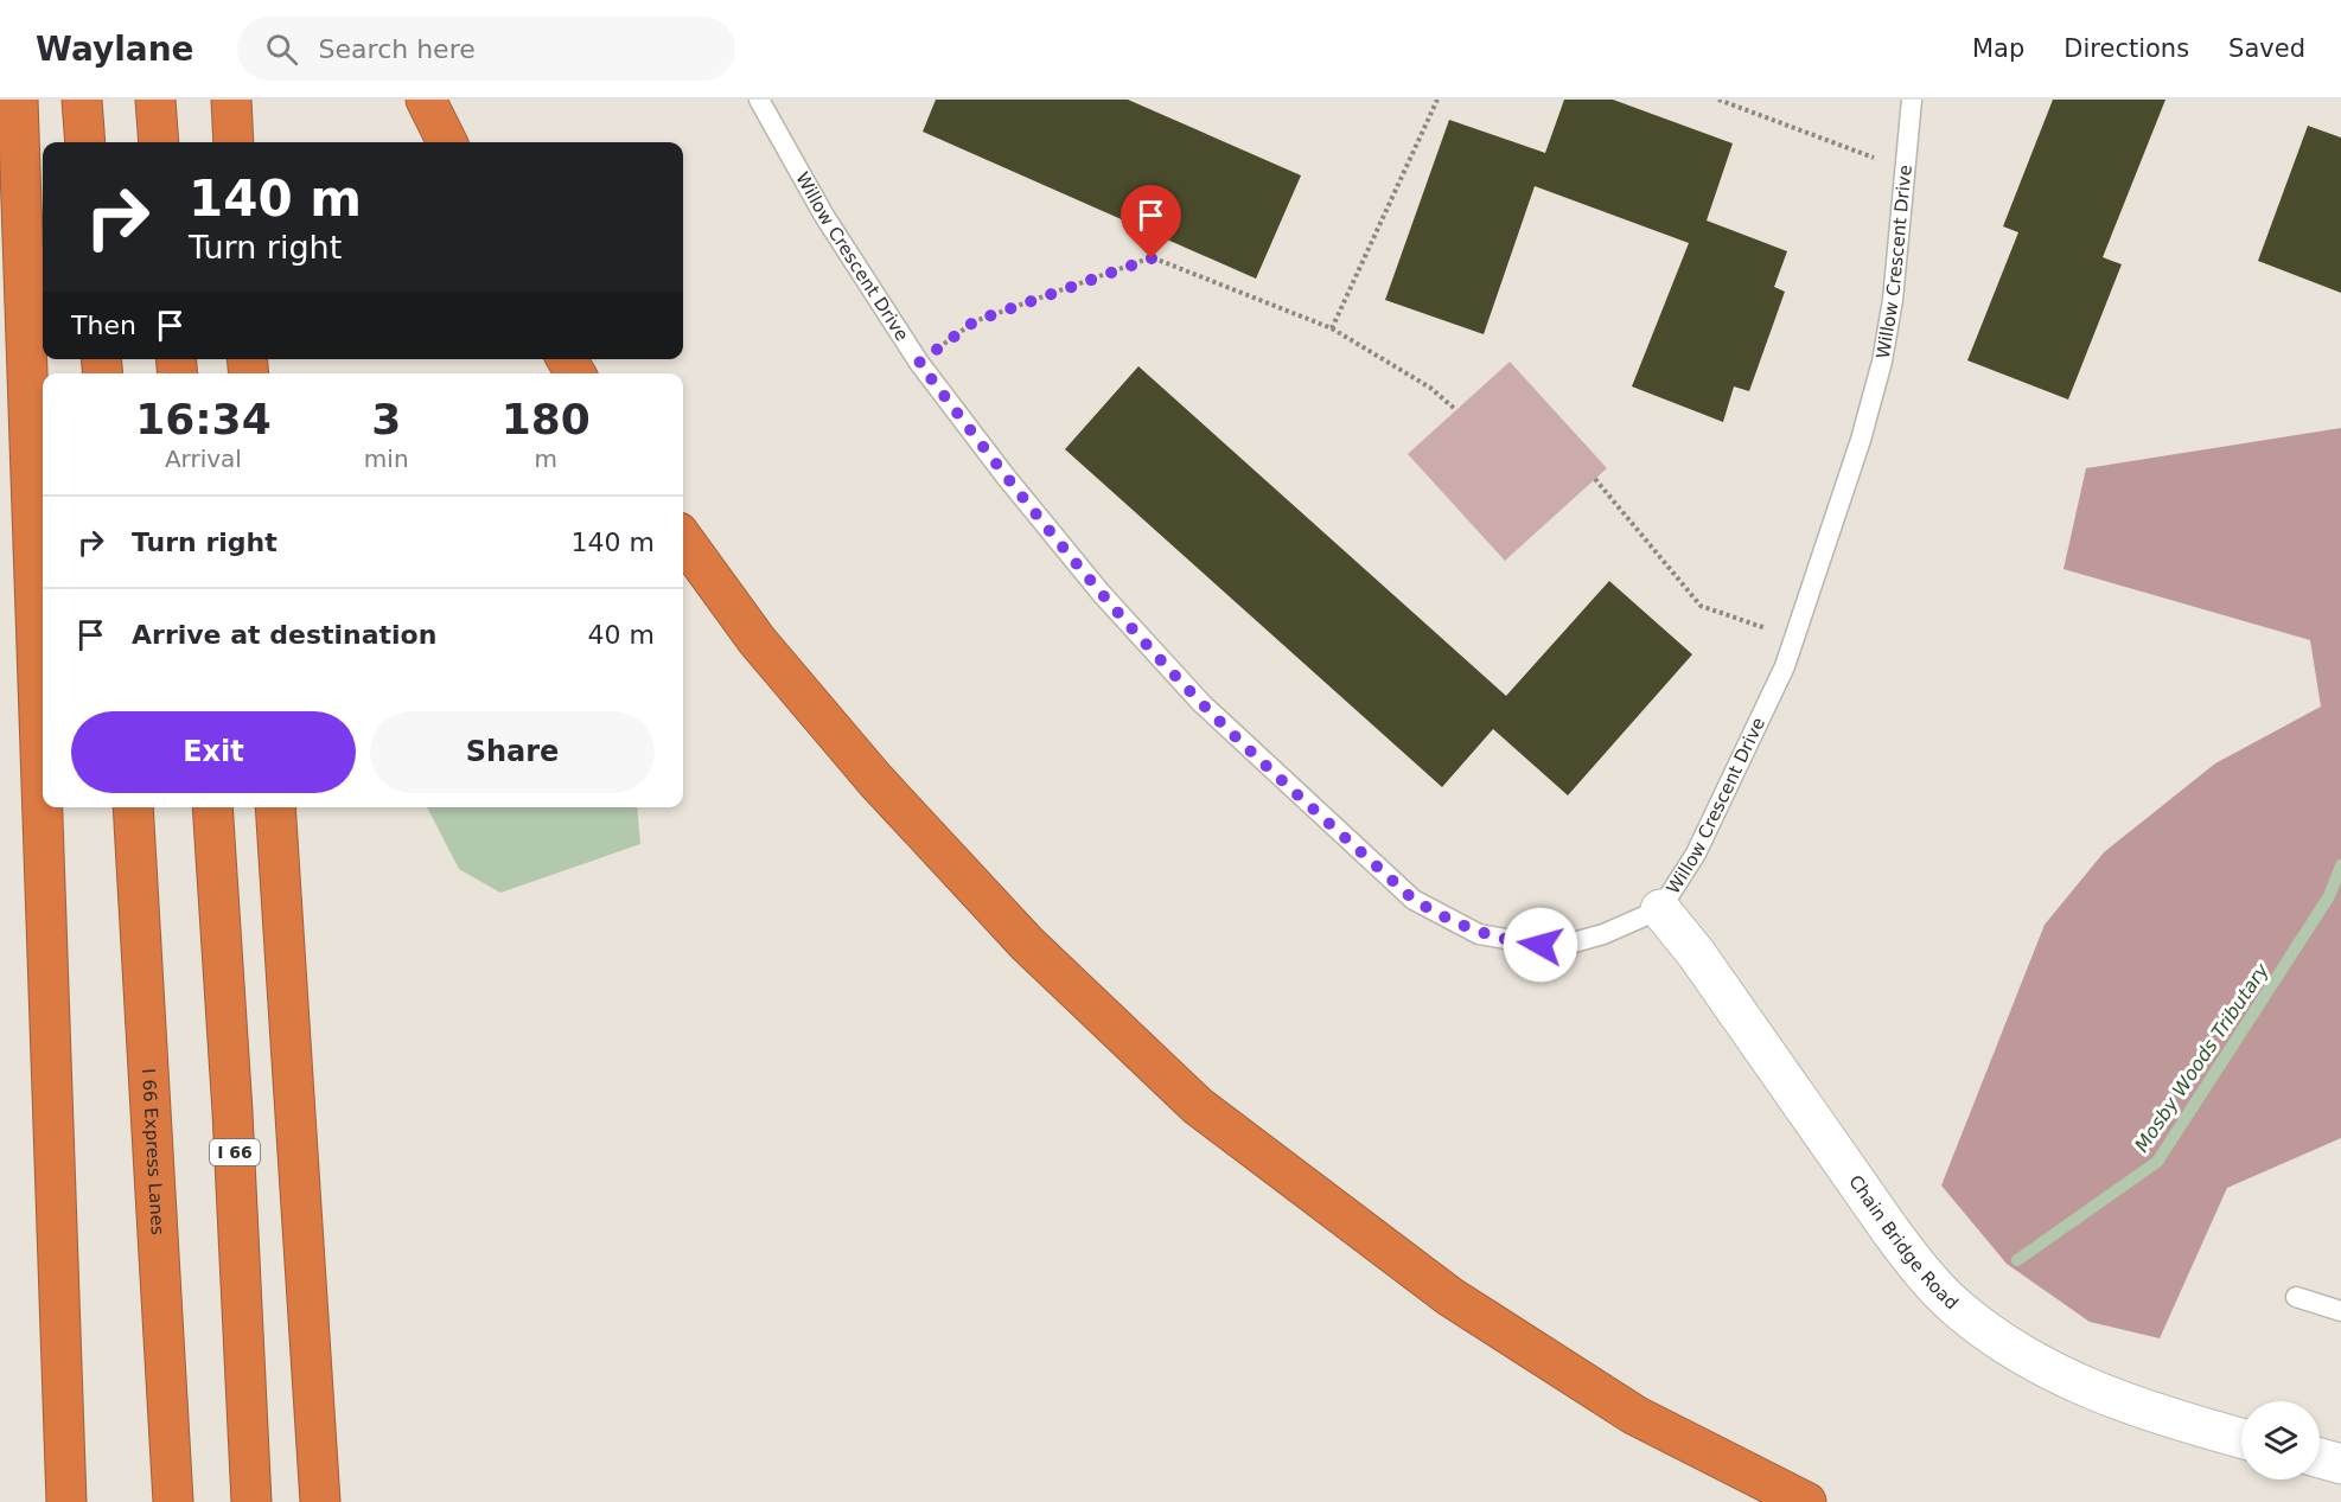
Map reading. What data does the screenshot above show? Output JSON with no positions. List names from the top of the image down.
{
  "streets": {
    "highway": ["I 66 Express Lanes", "I 66"],
    "street": ["Chain Bridge Road"],
    "lane": ["Willow Crescent Drive"]
  },
  "crossings": [
    ["Willow Crescent Drive", "Chain Bridge Road"]
  ],
  "water": ["Mosby Woods Tributary"],
  "page": {
    "header": "Waylane",
    "search": "Search here",
    "nav": ["Map", "Directions", "Saved"],
    "turn": ["140 m", "Turn right"],
    "then": "Then",
    "eta": [
      "16:34",
      "Arrival",
      "3",
      "min",
      "180",
      "m"
    ],
    "list": [
      {
        "name": "Turn right",
        "value": "140 m"
      },
      {
        "name": "Arrive at destination",
        "value": "40 m"
      }
    ],
    "buttons": ["Exit", "Share"]
  }
}
